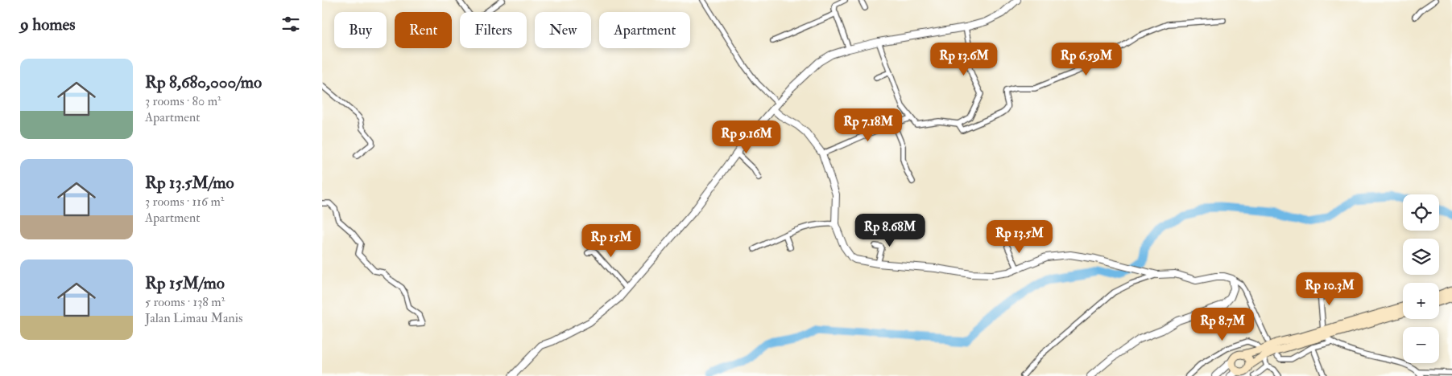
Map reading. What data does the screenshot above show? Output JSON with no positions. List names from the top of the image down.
{
  "page": {
    "heading": "9 homes",
    "chip": [
      "Buy",
      "Rent",
      "Filters",
      "New",
      "Apartment"
    ],
    "price": [
      "Rp 13.6M",
      "Rp 6.59M",
      "Rp 7.18M",
      "Rp 9.16M",
      "Rp 8.68M",
      "Rp 13.5M",
      "Rp 15M",
      "Rp 10.3M",
      "Rp 8.7M"
    ],
    "list": [
      {
        "name": "Rp 8,680,000/mo",
        "note": "3 rooms · 80 m² · Apartment"
      },
      {
        "name": "Rp 13.5M/mo",
        "note": "3 rooms · 116 m² · Apartment"
      },
      {
        "name": "Rp 15M/mo",
        "note": "5 rooms · 138 m² · Jalan Limau Manis"
      }
    ],
    "map_buttons": ["+", "−"]
  }
}
